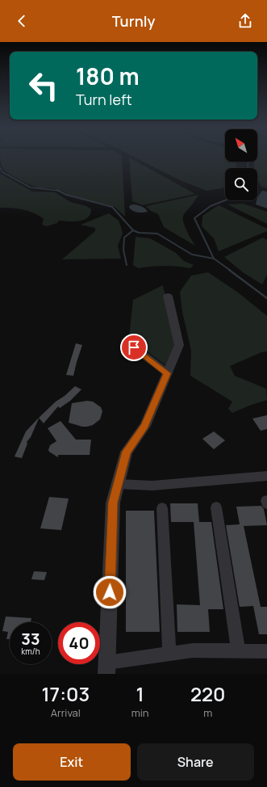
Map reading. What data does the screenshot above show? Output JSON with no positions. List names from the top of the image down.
{
  "north": "top left",
  "page": {
    "header": "Turnly",
    "turn": ["180 m", "Turn left"],
    "speed": "33 km/h",
    "limit": "40",
    "eta": [
      "17:03",
      "Arrival",
      "1",
      "min",
      "220",
      "m"
    ],
    "buttons": ["Exit", "Share"]
  }
}
